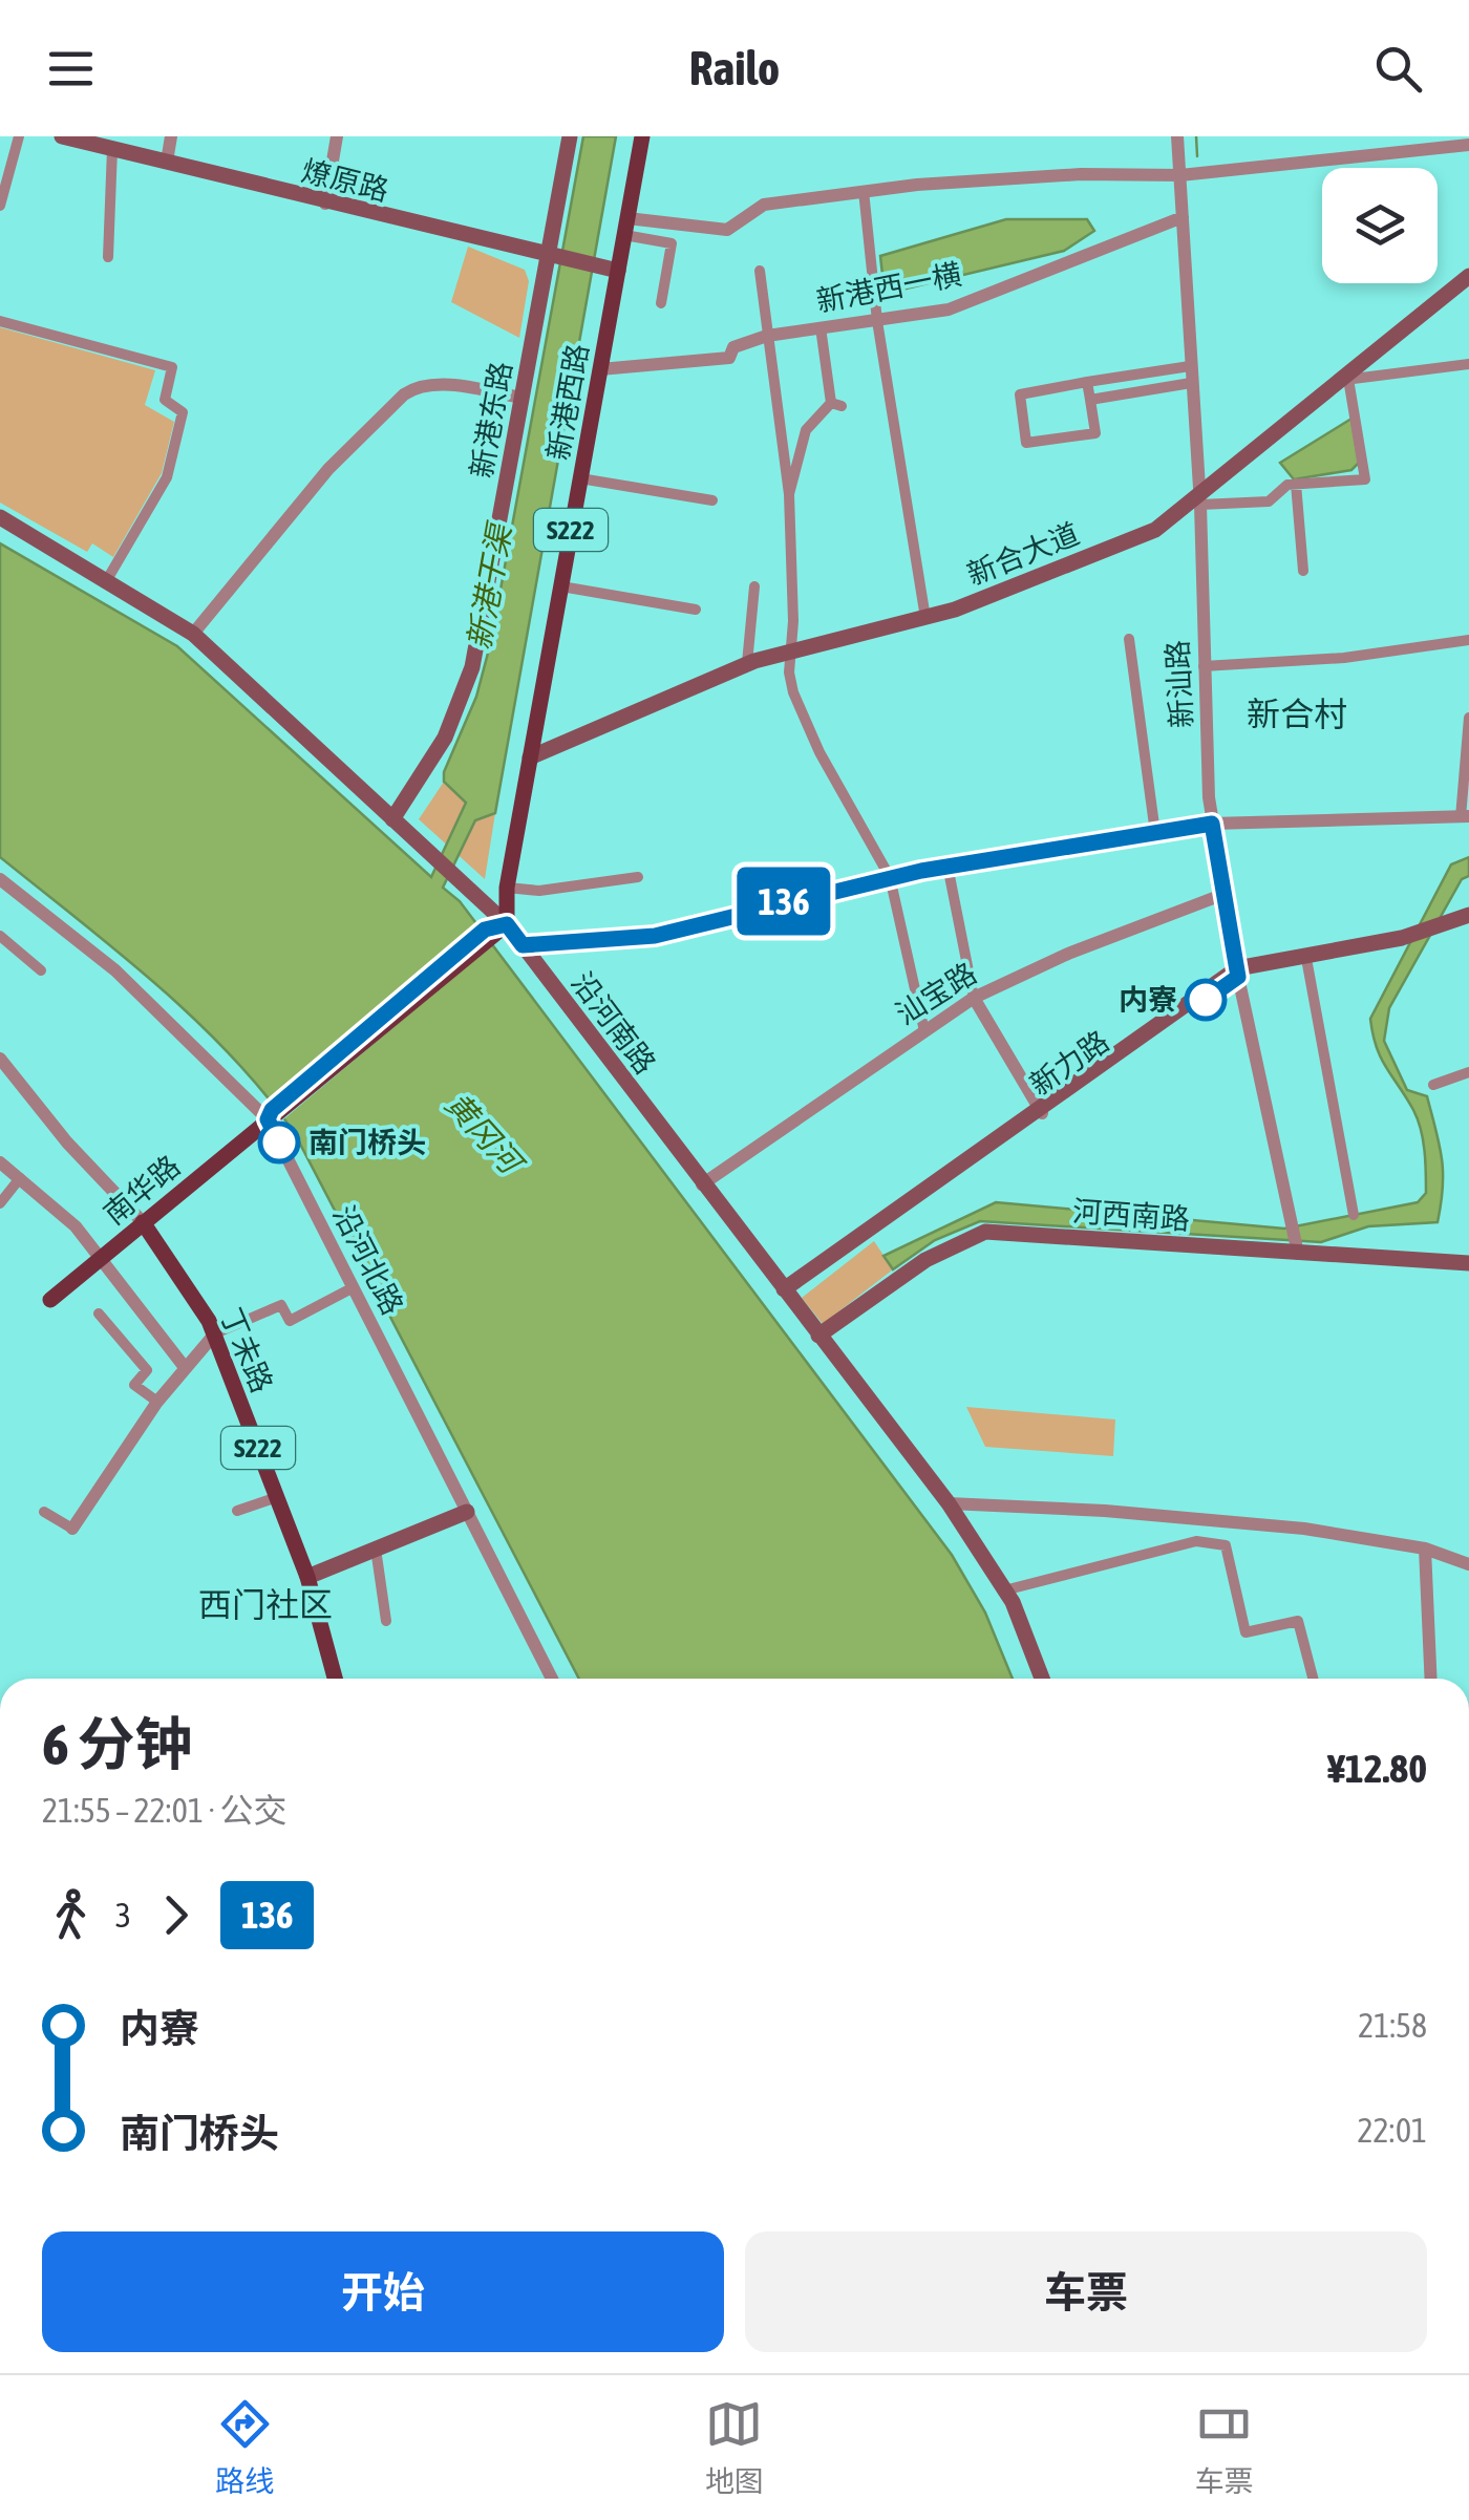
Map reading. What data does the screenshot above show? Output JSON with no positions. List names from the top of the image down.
{
  "streets": {
    "main road": [
      "燎原路",
      "新港西路",
      "新港东路",
      "S222",
      "新合大道",
      "沿河南路",
      "新力路",
      "南华路",
      "河西南路",
      "丁未路"
    ],
    "street": [
      "新港西一横",
      "新汕路",
      "汕宝路",
      "沿河北路"
    ]
  },
  "crossings": [
    ["燎原路", "新港西路"],
    ["燎原路", "新港东路"],
    ["新港西一横", "新港西路"],
    ["新港西一横", "新汕路"],
    ["新港西路", "新合大道"],
    ["新港西路", "沿河南路"],
    ["新港西路", "南华路"],
    ["新港东路", "沿河南路"],
    ["新合大道", "新汕路"],
    ["新汕路", "汕宝路"],
    ["新汕路", "新力路"],
    ["新汕路", "河西南路"],
    ["汕宝路", "沿河南路"],
    ["沿河南路", "新力路"],
    ["沿河南路", "南华路"],
    ["沿河南路", "河西南路"],
    ["南华路", "沿河北路"],
    ["南华路", "丁未路"]
  ],
  "districts": ["新合村", "西门社区"],
  "water": ["新港干渠", "黄冈河"],
  "places": ["内寮", "南门桥头"],
  "lines": ["bus line 136"],
  "page": {
    "header": "Railo",
    "on_map": "136",
    "heading": ["6 分钟", "21:55 – 22:01 · 公交", "¥12.80"],
    "legs": ["3", "136"],
    "list": [
      {
        "name": "内寮",
        "value": "21:58"
      },
      {
        "name": "南门桥头",
        "value": "22:01"
      }
    ],
    "buttons": ["开始", "车票"],
    "tabs": ["路线", "地图", "车票"]
  }
}
